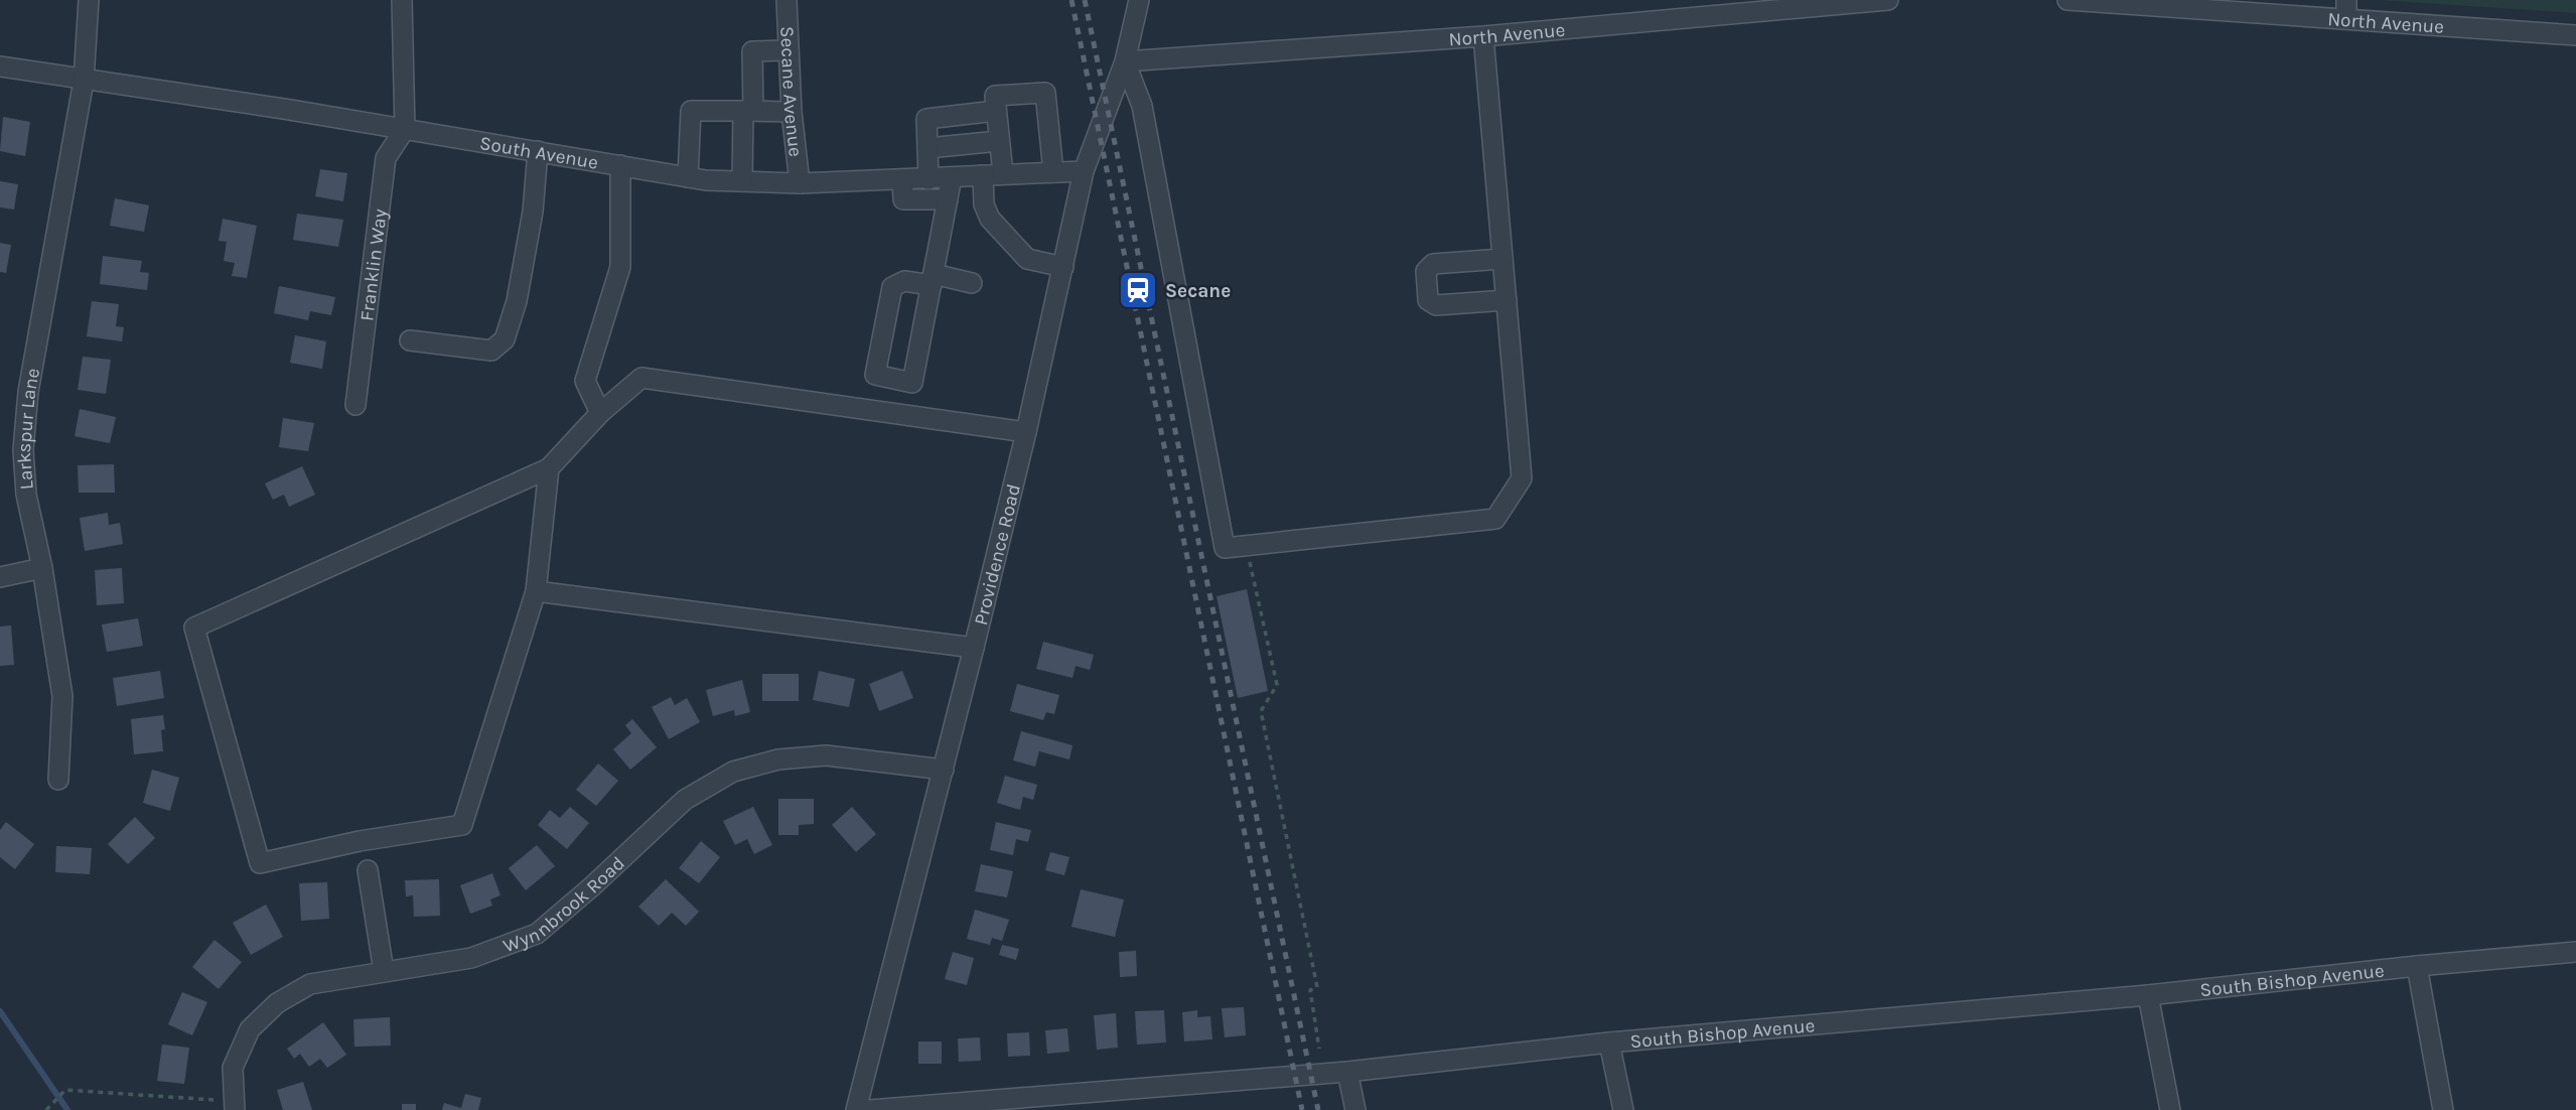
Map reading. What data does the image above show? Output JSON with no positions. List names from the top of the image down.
{
  "streets": {
    "street": [
      "North Avenue",
      "Secane Avenue",
      "South Avenue",
      "Franklin Way",
      "Larkspur Lane",
      "Providence Road",
      "Wynnbrook Road",
      "South Bishop Avenue"
    ]
  },
  "crossings": [
    ["North Avenue", "Providence Road"],
    ["Secane Avenue", "South Avenue"],
    ["South Avenue", "Franklin Way"],
    ["South Avenue", "Larkspur Lane"],
    ["South Avenue", "Providence Road"],
    ["Providence Road", "Wynnbrook Road"]
  ],
  "places": {
    "station": ["Secane"]
  }
}
